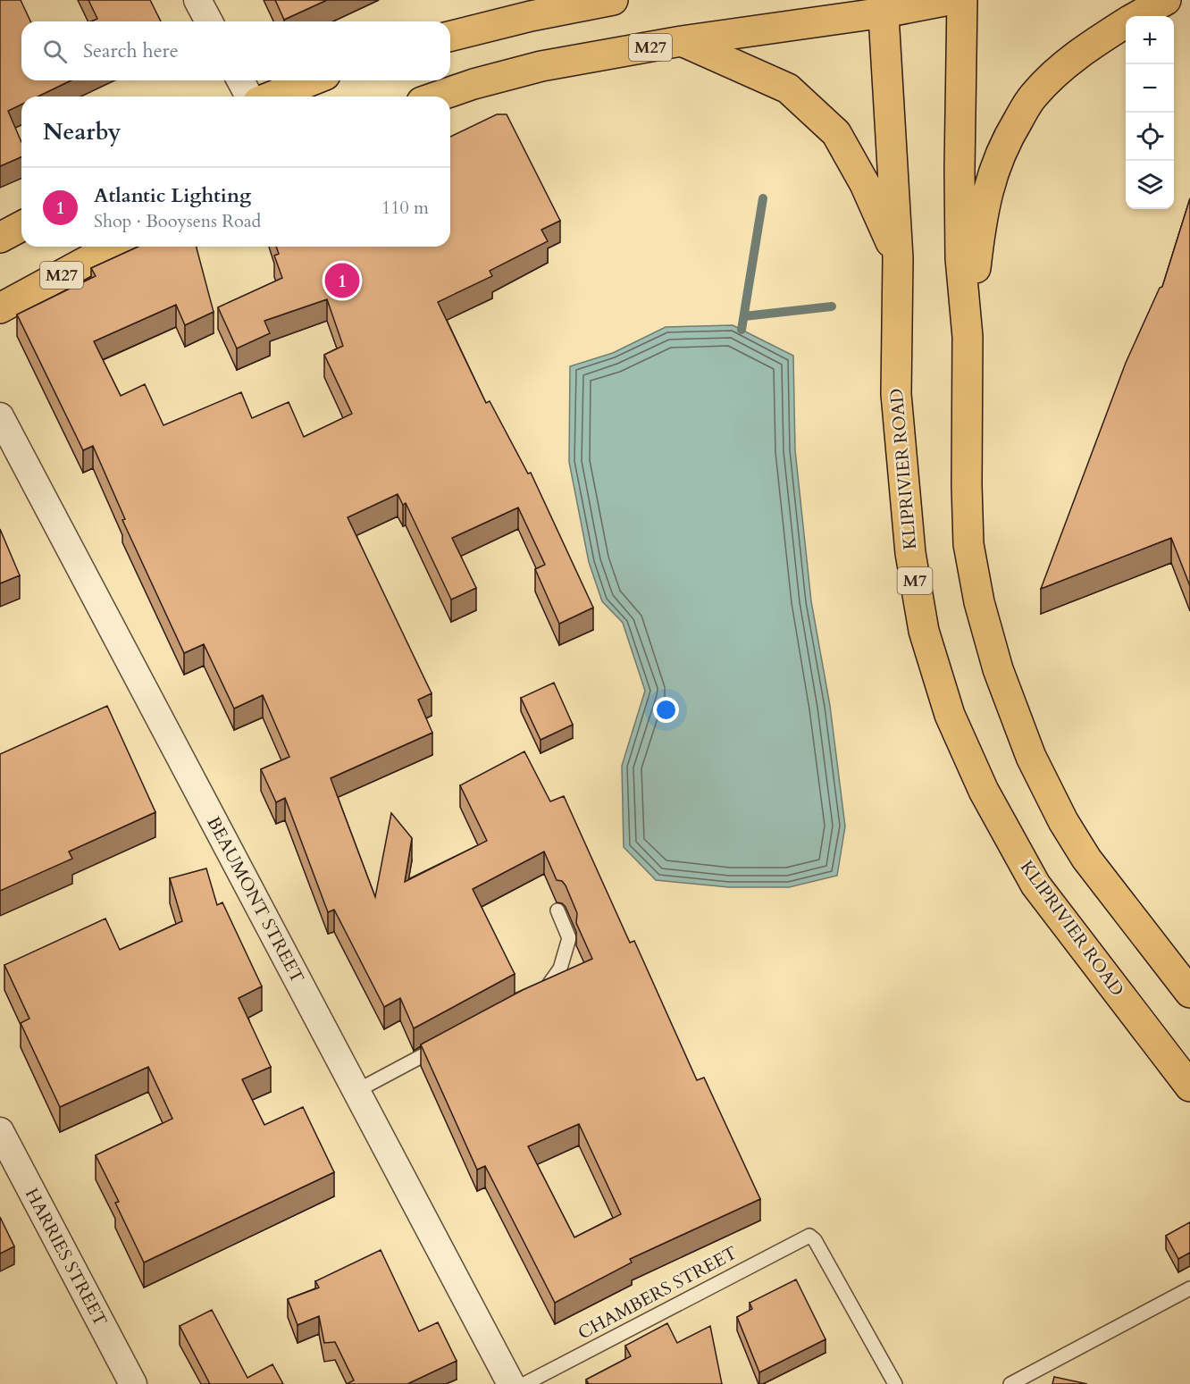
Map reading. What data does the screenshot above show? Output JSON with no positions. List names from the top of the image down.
{
  "streets": {
    "main road": ["M27", "KLIPRIVIER ROAD", "M7"],
    "street": ["BEAUMONT STREET", "HARRIES STREET"],
    "lane": ["CHAMBERS STREET"]
  },
  "crossings": [
    ["M27", "KLIPRIVIER ROAD"]
  ],
  "page": {
    "map_buttons": ["+", "−"],
    "search": "Search here",
    "heading": "Nearby",
    "list": [
      {
        "mark": "1",
        "name": "Atlantic Lighting",
        "note": "Shop · Booysens Road",
        "value": "110 m"
      }
    ],
    "pins": "1"
  }
}
